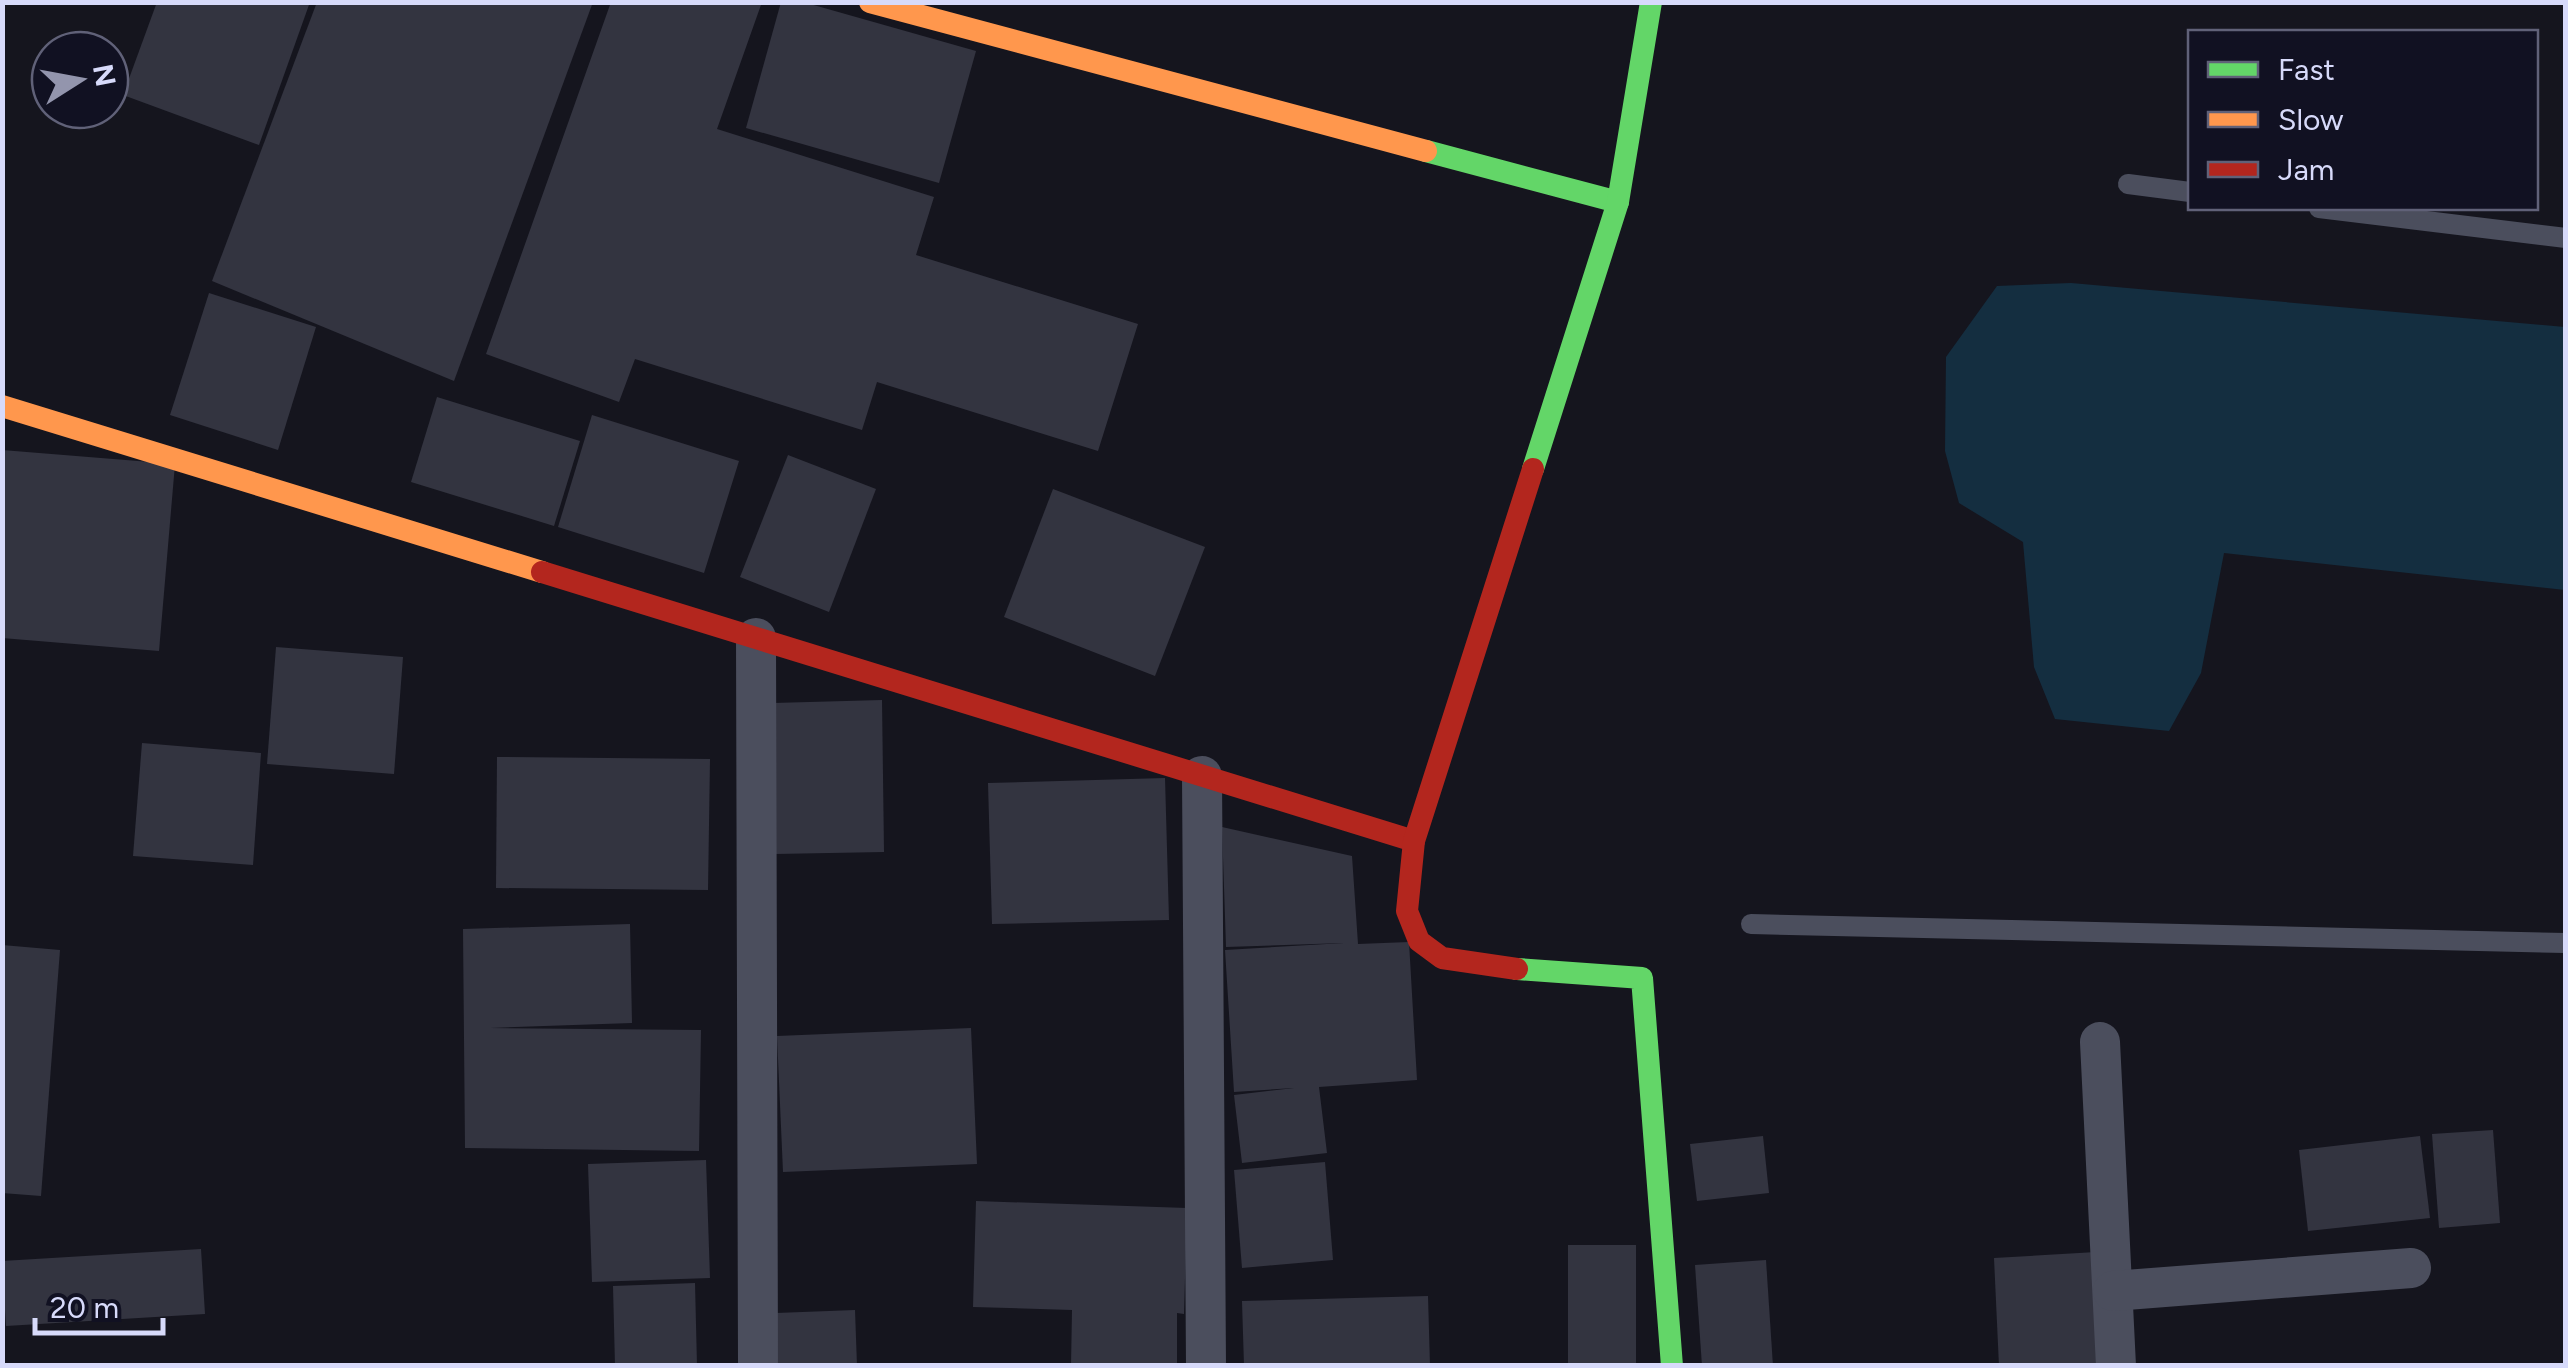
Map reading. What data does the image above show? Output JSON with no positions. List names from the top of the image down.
{
  "legend": ["Fast", "Slow", "Jam"],
  "scale_bar": "20 m",
  "north": "right"
}
